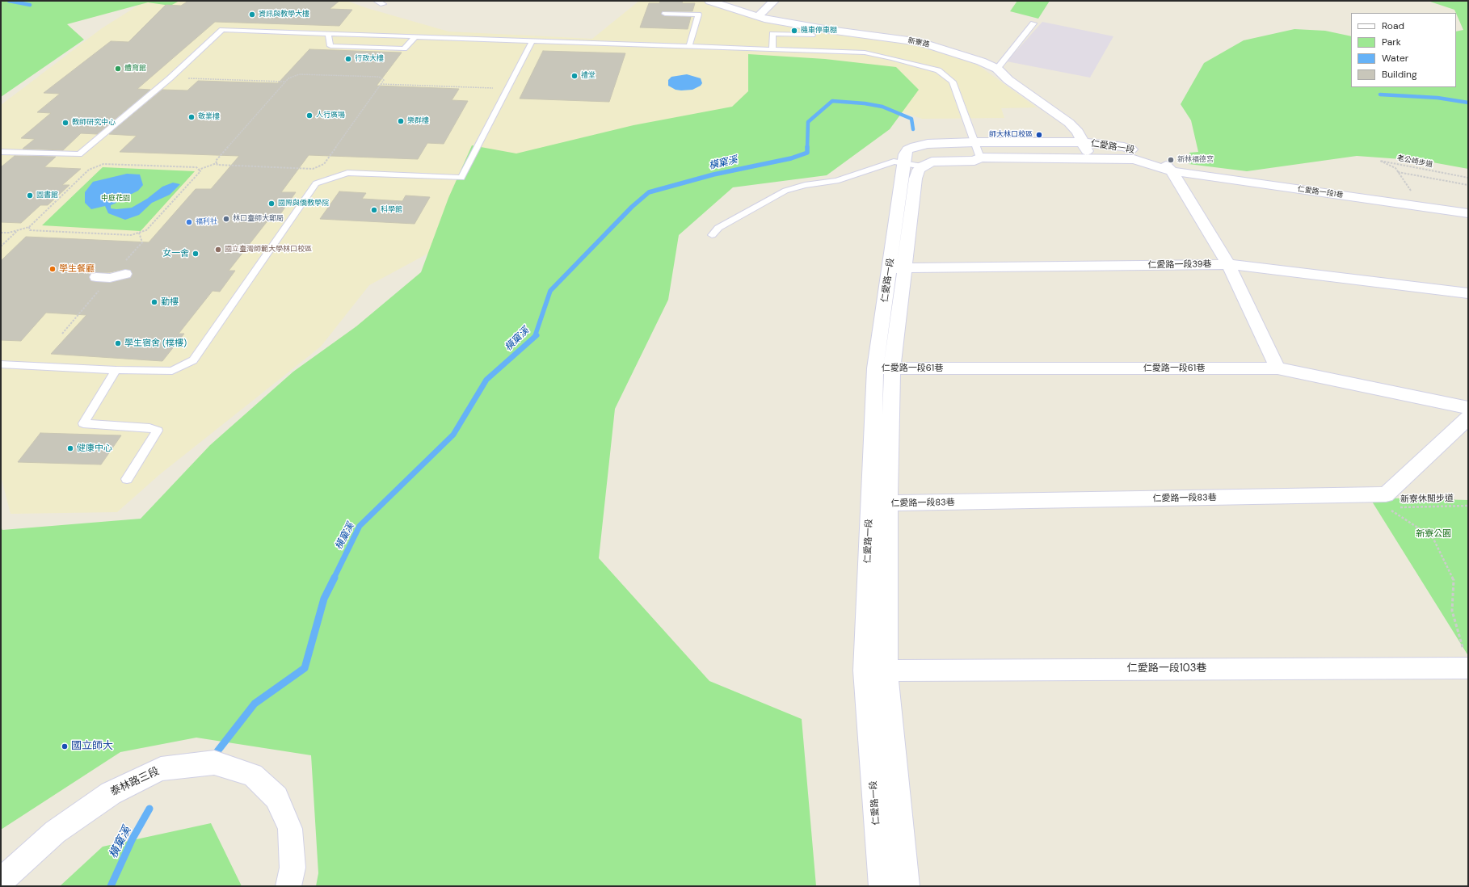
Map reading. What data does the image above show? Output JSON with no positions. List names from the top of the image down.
{
  "streets": {
    "street": [
      "新寮路",
      "仁愛路一段",
      "仁愛路一段1巷",
      "仁愛路一段39巷",
      "仁愛路一段61巷",
      "仁愛路一段83巷",
      "仁愛路一段103巷",
      "泰林路三段"
    ],
    "path": ["老公崎步道", "新寮休閒步道"]
  },
  "crossings": [
    ["新寮路", "仁愛路一段"],
    ["仁愛路一段", "仁愛路一段1巷"],
    ["仁愛路一段", "仁愛路一段39巷"],
    ["仁愛路一段", "仁愛路一段61巷"],
    ["仁愛路一段", "仁愛路一段83巷"],
    ["仁愛路一段", "仁愛路一段103巷"],
    ["仁愛路一段83巷", "新寮休閒步道"],
    ["新寮休閒步道", "仁愛路一段103巷"]
  ],
  "water": ["橫窠溪"],
  "parks": ["中庭花園", "新寮公園"],
  "places": [
    "資訊與教學大樓",
    "機車停車棚",
    "行政大樓",
    "體育館",
    "禮堂",
    "人行廣場",
    "敬業樓",
    "樂群樓",
    "教師研究中心",
    "師大林口校區",
    "新林福德宮",
    "圖書館",
    "國際與僑教學院",
    "科學館",
    "林口臺師大郵局",
    "福利社",
    "國立臺灣師範大學林口校區",
    "女一舍",
    "學生餐廳",
    "勤樓",
    "學生宿舍 (樸樓)",
    "健康中心",
    "國立師大"
  ],
  "legend": [
    "Road",
    "Park",
    "Water",
    "Building"
  ]
}
